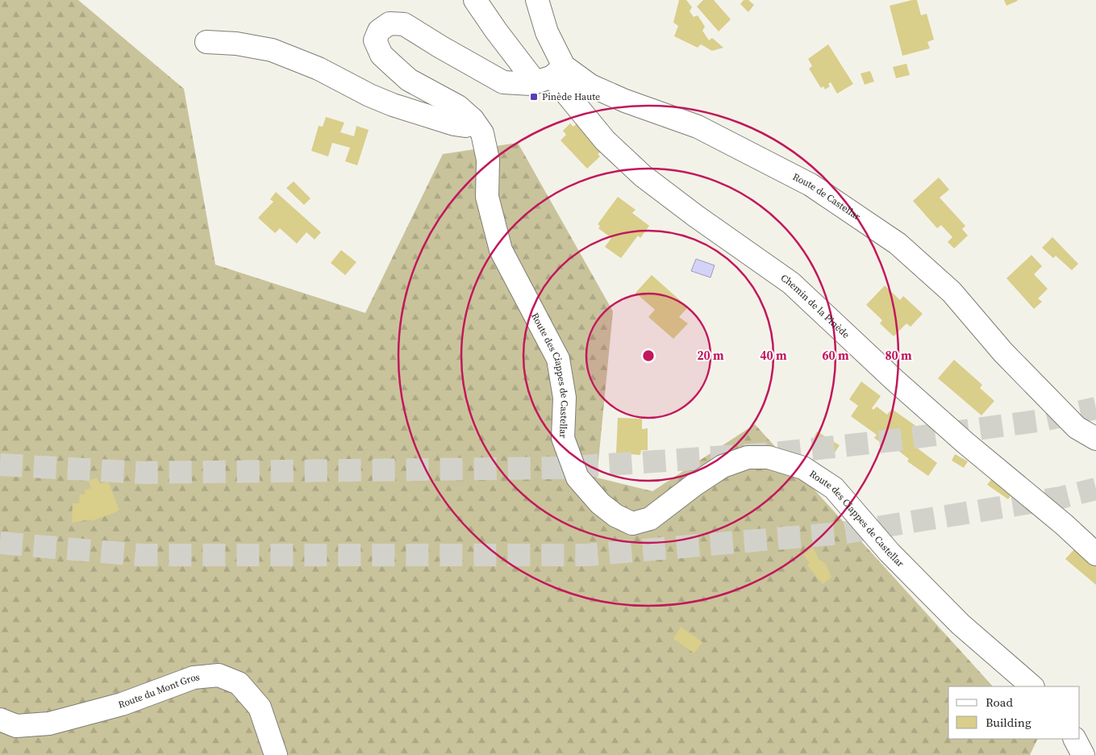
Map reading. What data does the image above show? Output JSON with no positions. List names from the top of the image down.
{
  "streets": {
    "street": [
      "Route de Castellar",
      "Chemin de la Pinède",
      "Route des Ciappes de Castellar",
      "Route du Mont Gros"
    ]
  },
  "crossings": [
    ["Route de Castellar", "Chemin de la Pinède"],
    ["Route de Castellar", "Route des Ciappes de Castellar"],
    ["Chemin de la Pinède", "Route des Ciappes de Castellar"]
  ],
  "places": {
    "transit": ["Pinède Haute"]
  },
  "legend": ["Road", "Building"],
  "rings": [
    "20 m",
    "40 m",
    "60 m",
    "80 m"
  ]
}
